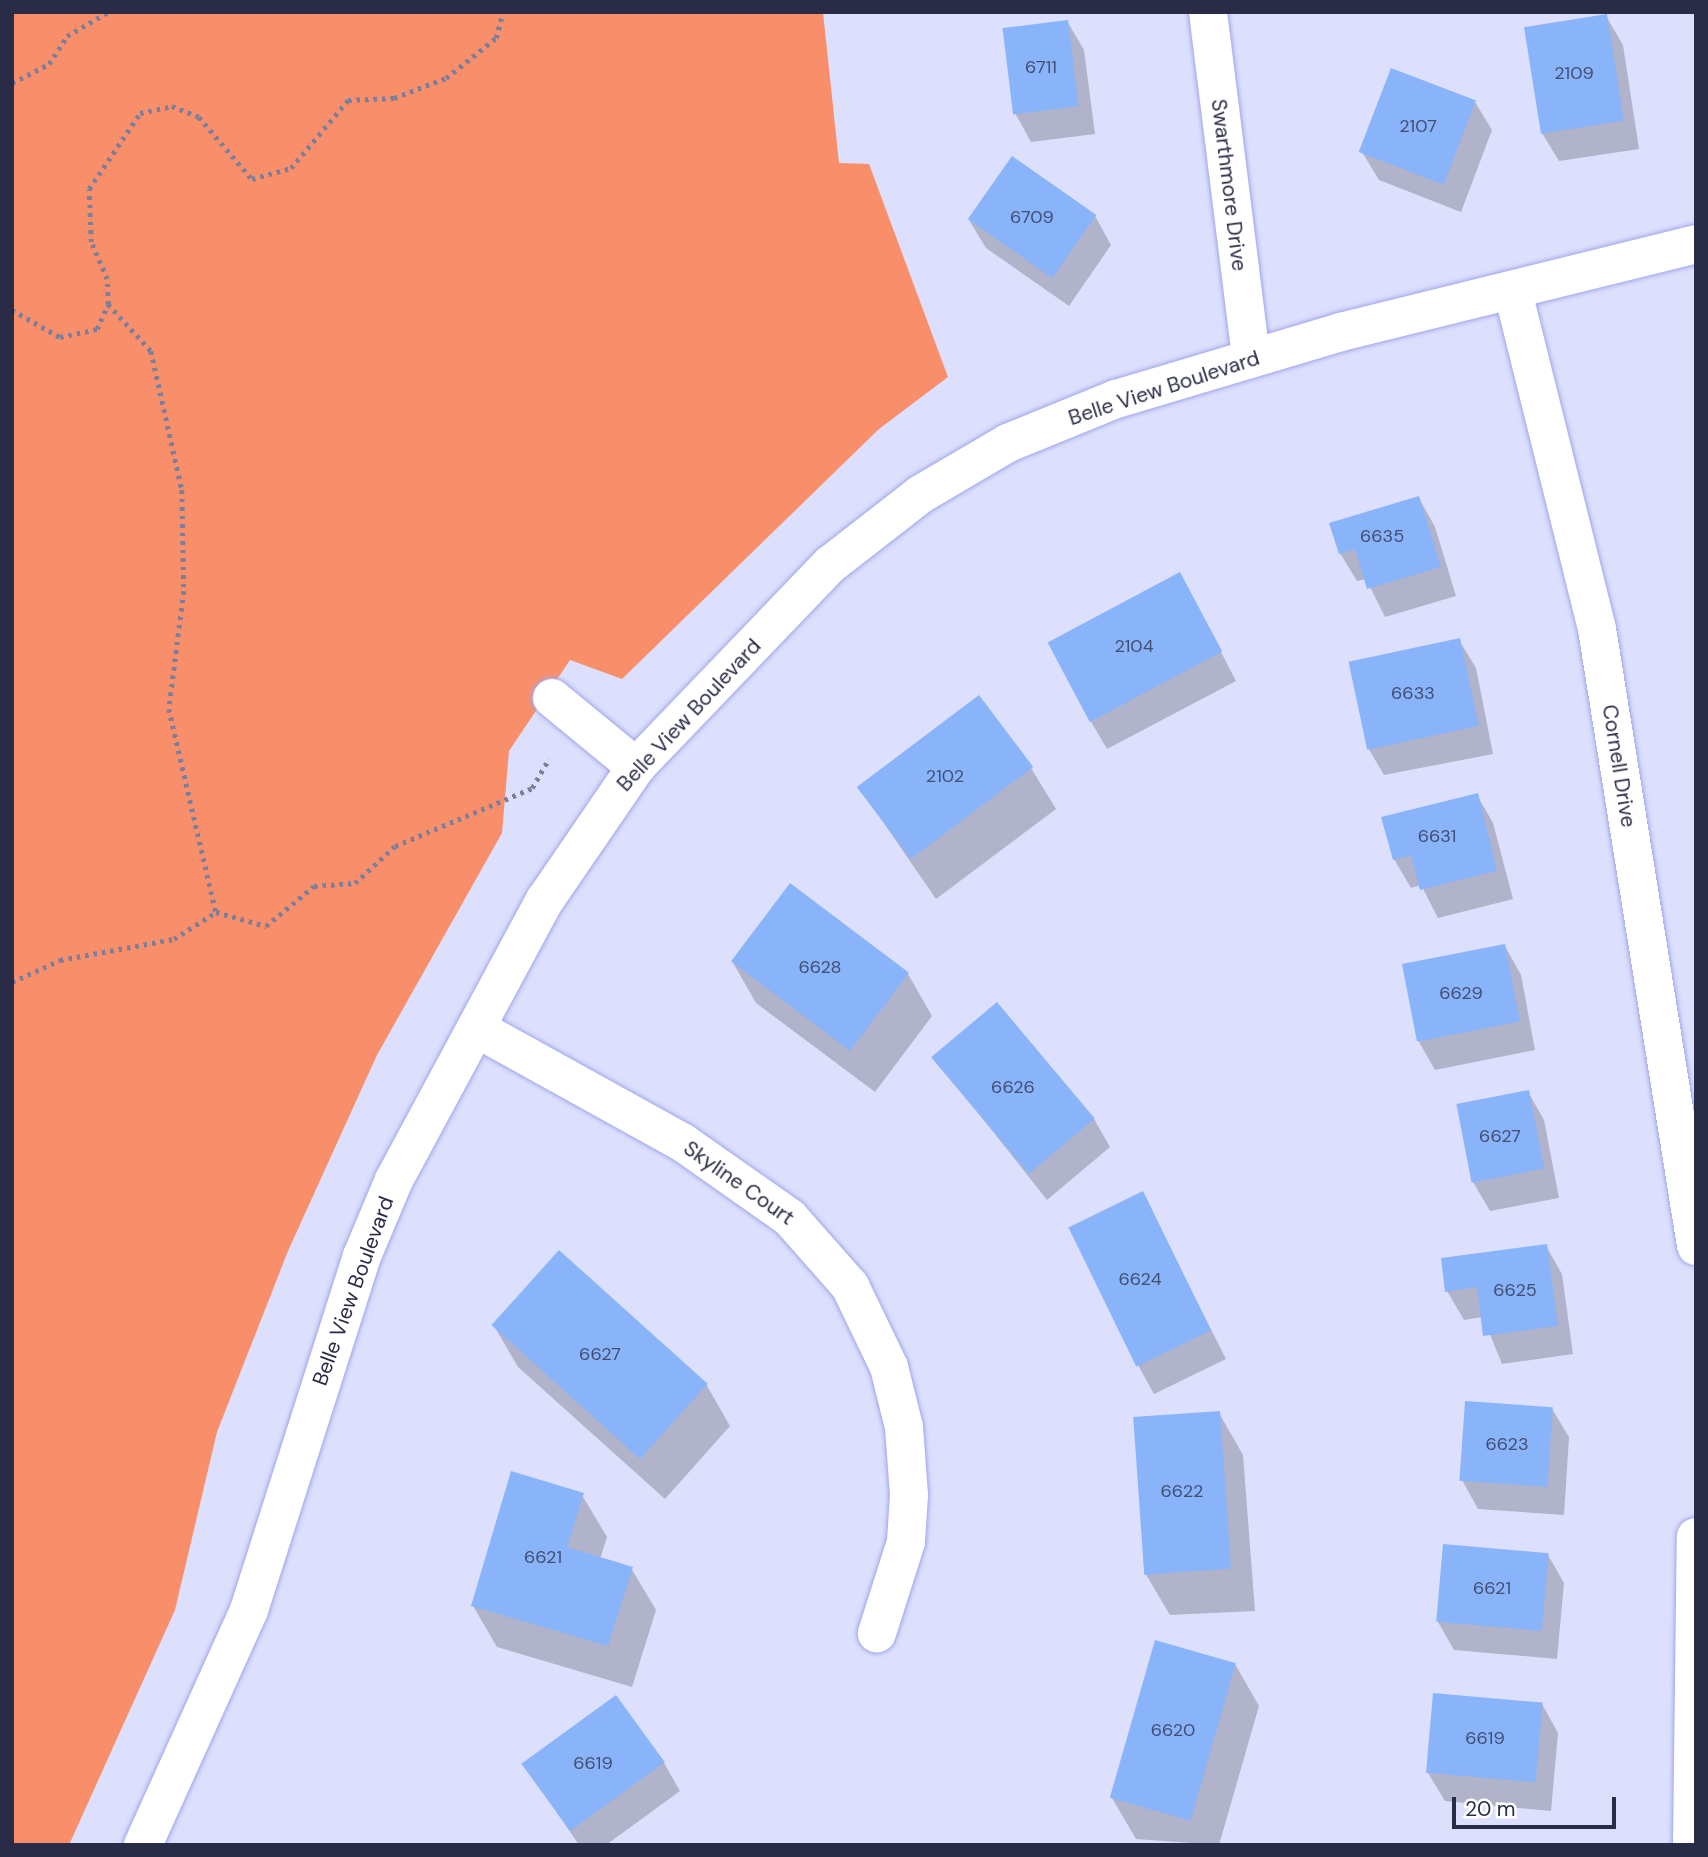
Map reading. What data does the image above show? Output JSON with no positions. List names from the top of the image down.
{
  "streets": {
    "street": [
      "Swarthmore Drive",
      "Belle View Boulevard",
      "Cornell Drive",
      "Skyline Court"
    ]
  },
  "crossings": [
    ["Swarthmore Drive", "Belle View Boulevard"],
    ["Belle View Boulevard", "Cornell Drive"],
    ["Belle View Boulevard", "Skyline Court"]
  ],
  "house_numbers": [
    "6711",
    "2109",
    "2107",
    "6709",
    "6635",
    "2104",
    "6633",
    "2102",
    "6631",
    "6628",
    "6629",
    "6626",
    "6627",
    "6624",
    "6625",
    "6627",
    "6623",
    "6622",
    "6621",
    "6621",
    "6620",
    "6619",
    "6619"
  ],
  "scale_bar": "20 m"
}
